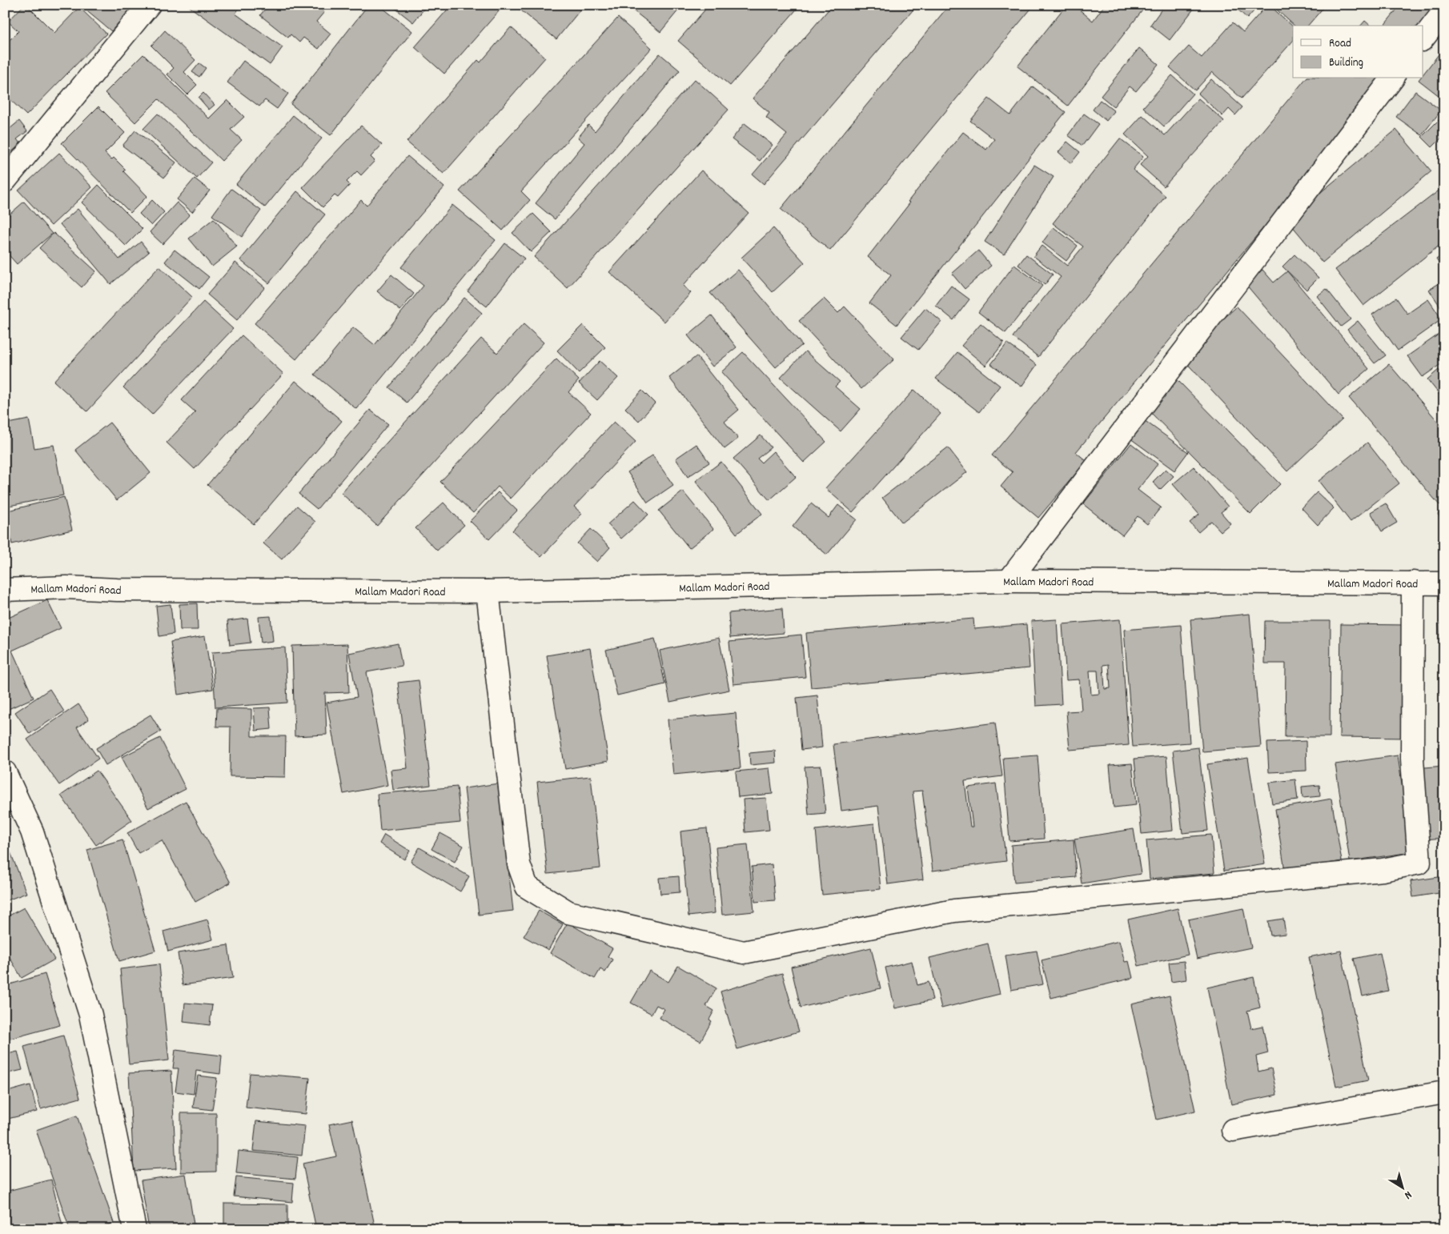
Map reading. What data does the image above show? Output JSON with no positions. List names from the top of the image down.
{
  "streets": {
    "street": ["Mallam Madori Road"]
  },
  "legend": ["Road", "Building"],
  "north": "bottom right"
}
